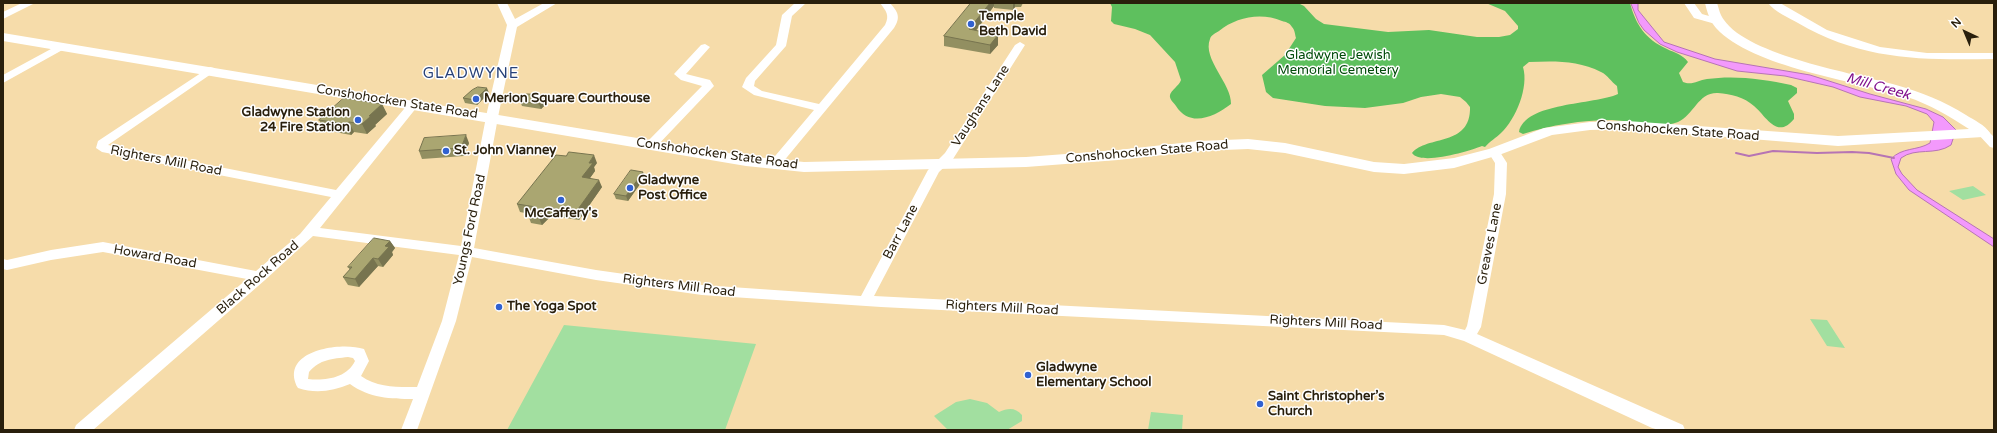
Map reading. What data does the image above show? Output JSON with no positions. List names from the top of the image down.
{
  "streets": {
    "main road": ["Conshohocken State Road"],
    "street": [
      "Vaughans Lane",
      "Righters Mill Road",
      "Youngs Ford Road",
      "Barr Lane",
      "Greaves Lane",
      "Howard Road",
      "Black Rock Road"
    ]
  },
  "crossings": [
    ["Conshohocken State Road", "Vaughans Lane"],
    ["Conshohocken State Road", "Righters Mill Road"],
    ["Conshohocken State Road", "Youngs Ford Road"],
    ["Conshohocken State Road", "Barr Lane"],
    ["Conshohocken State Road", "Greaves Lane"],
    ["Conshohocken State Road", "Black Rock Road"],
    ["Vaughans Lane", "Barr Lane"],
    ["Righters Mill Road", "Youngs Ford Road"],
    ["Righters Mill Road", "Barr Lane"],
    ["Righters Mill Road", "Greaves Lane"],
    ["Righters Mill Road", "Black Rock Road"],
    ["Howard Road", "Black Rock Road"]
  ],
  "districts": ["GLADWYNE"],
  "water": ["Mill Creek"],
  "parks": ["Gladwyne Jewish Memorial Cemetery"],
  "places": [
    "Temple Beth David",
    "Merion Square Courthouse",
    "Gladwyne Station 24 Fire Station",
    "St. John Vianney",
    "Gladwyne Post Office",
    "McCaffery's",
    "The Yoga Spot",
    "Gladwyne Elementary School",
    "Saint Christopher’s Church"
  ],
  "north": "top left"
}
